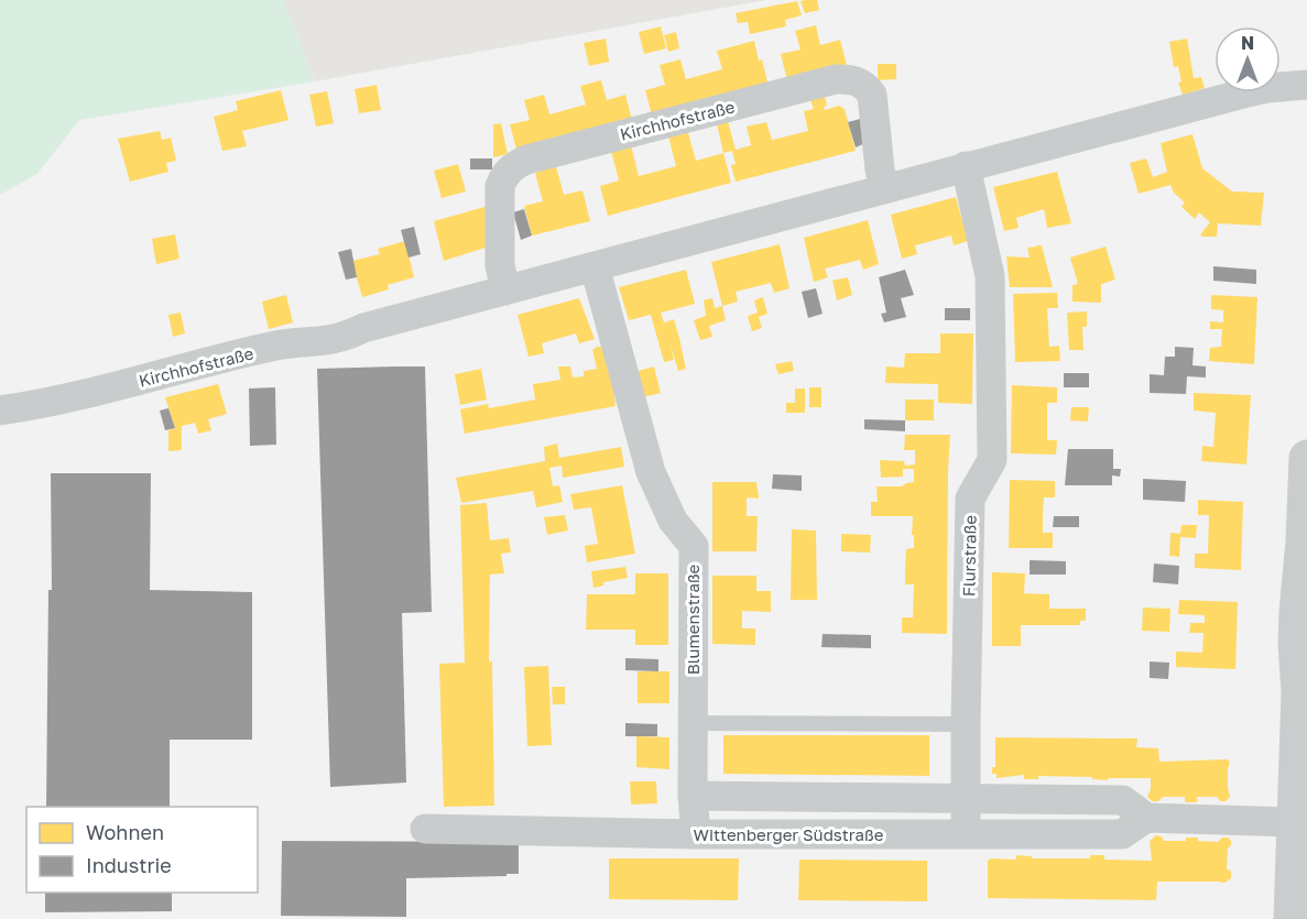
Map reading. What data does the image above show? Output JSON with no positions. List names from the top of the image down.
{
  "streets": {
    "street": [
      "Kirchhofstraße",
      "Flurstraße",
      "Blumenstraße",
      "Wittenberger Südstraße"
    ]
  },
  "crossings": [
    ["Kirchhofstraße", "Flurstraße"],
    ["Kirchhofstraße", "Blumenstraße"],
    ["Flurstraße", "Wittenberger Südstraße"],
    ["Blumenstraße", "Wittenberger Südstraße"]
  ],
  "legend": ["Wohnen", "Industrie"],
  "north": "top"
}
